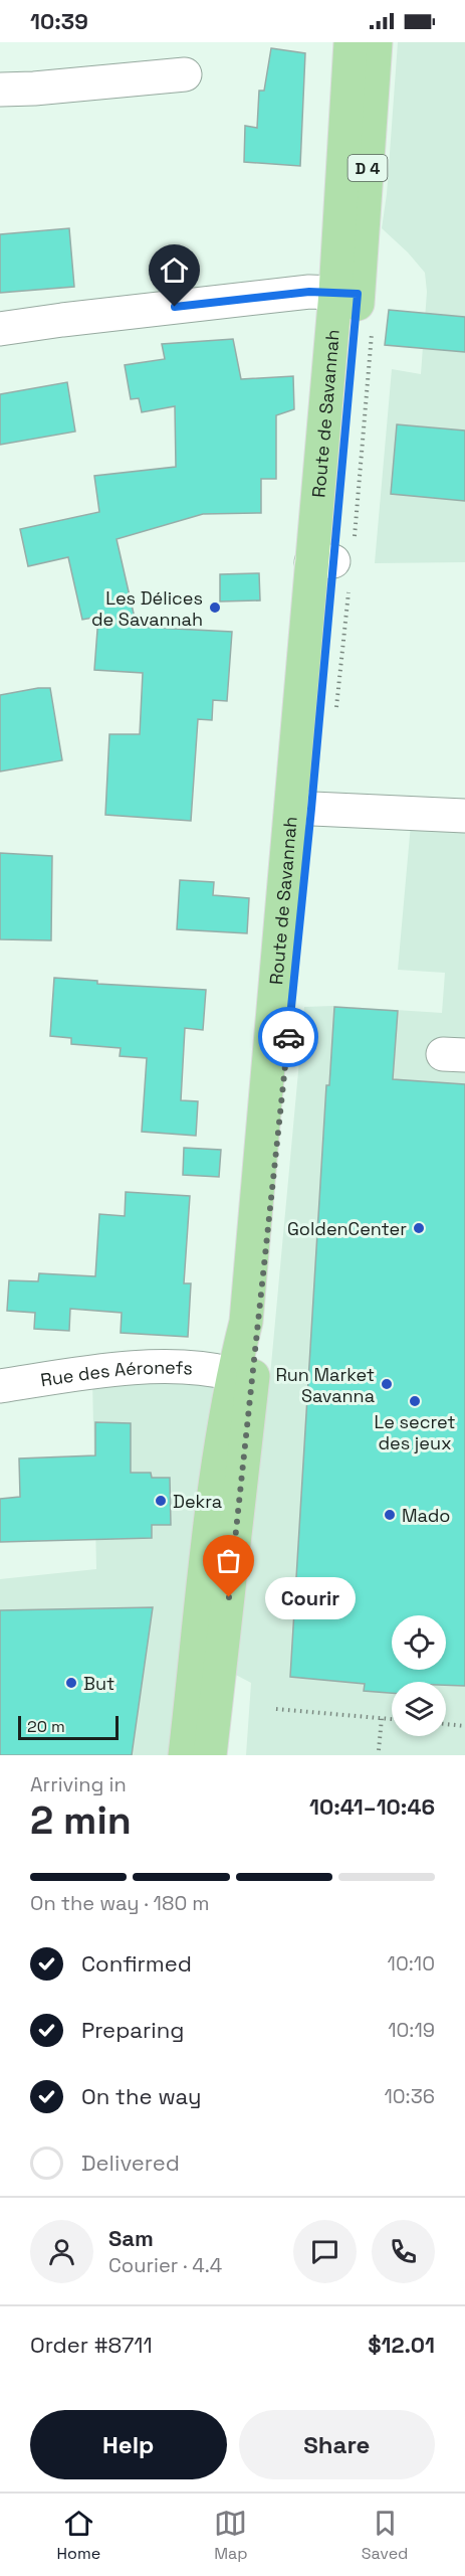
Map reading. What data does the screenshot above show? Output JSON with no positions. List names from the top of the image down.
{
  "streets": {
    "main road": ["D 4", "Route de Savannah"],
    "street": ["Rue des Aéronefs"]
  },
  "crossings": [
    ["Route de Savannah", "Rue des Aéronefs"]
  ],
  "places": [
    "Les Délices de Savannah",
    "GoldenCenter",
    "Run Market Savanna",
    "Le secret des jeux",
    "Dekra",
    "Mado",
    "Courir",
    "But"
  ],
  "scale_bar": "20 m",
  "page": {
    "status": "10:39",
    "bubble": "Courir",
    "scale": "20 m",
    "heading": ["2 min", "Arriving in", "10:41–10:46"],
    "panel": [
      "Sam",
      "Courier · 4.4",
      "Order #8711",
      "$12.01"
    ],
    "bar": "On the way · 180 m",
    "list": [
      ["Confirmed", "10:10"],
      ["Preparing", "10:19"],
      ["On the way", "10:36"],
      "Delivered"
    ],
    "buttons": ["Help", "Share"],
    "tabs": ["Home", "Map", "Saved"]
  }
}
